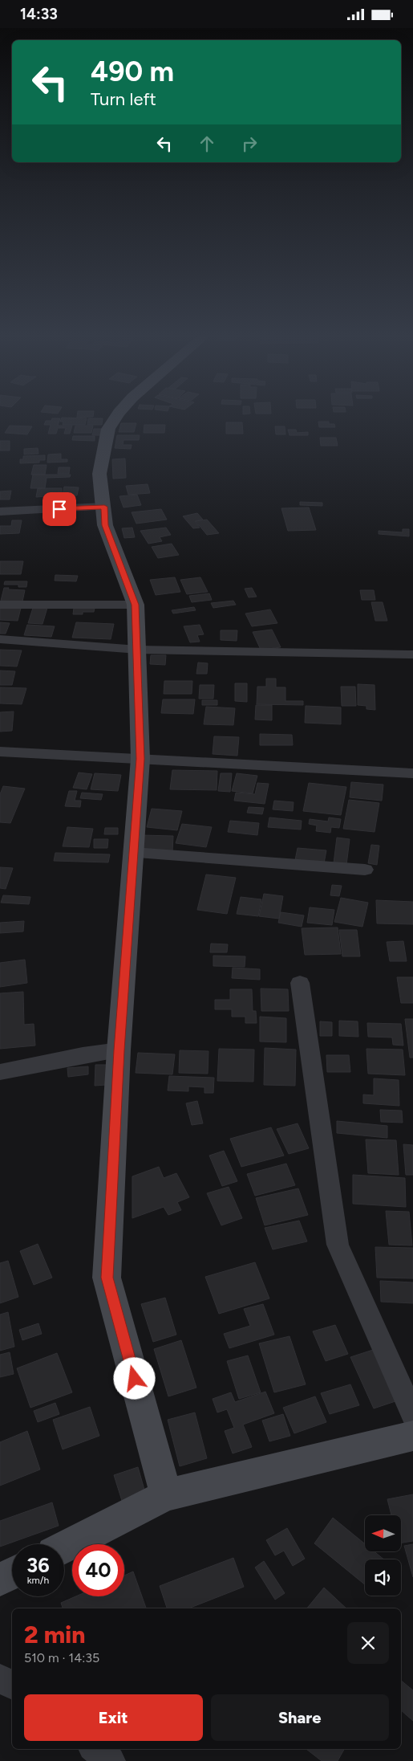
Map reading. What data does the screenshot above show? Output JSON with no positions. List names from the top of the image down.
{
  "north": "left",
  "page": {
    "status": "14:33",
    "turn": ["490 m", "Turn left"],
    "speed": "36 km/h",
    "limit": "40",
    "heading": ["2 min", "510 m · 14:35"],
    "buttons": ["Exit", "Share"]
  }
}
